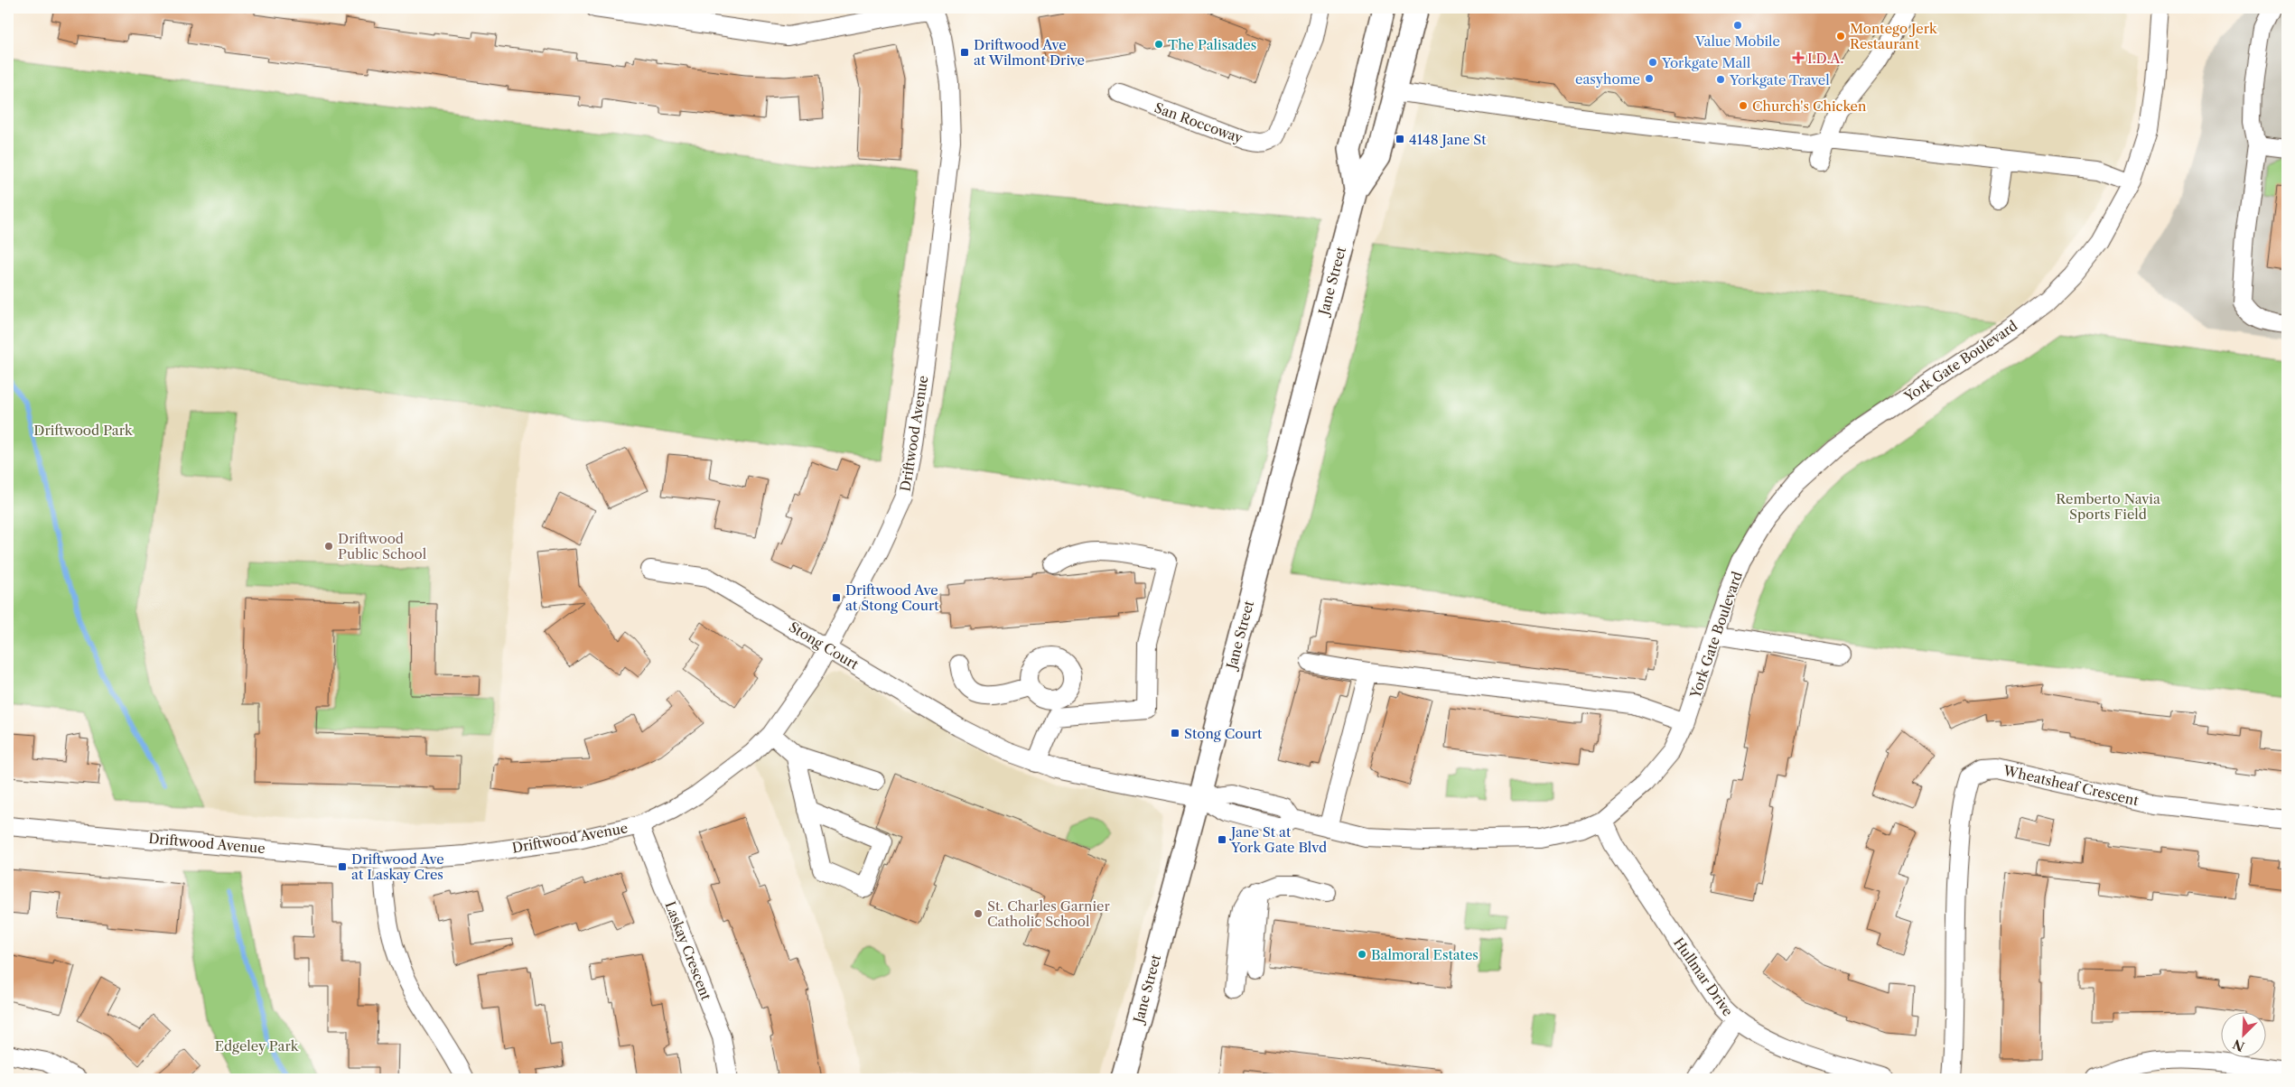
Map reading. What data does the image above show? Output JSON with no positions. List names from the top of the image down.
{
  "streets": {
    "main road": ["Jane Street"],
    "street": [
      "San Roccoway",
      "York Gate Boulevard",
      "Driftwood Avenue",
      "Stong Court",
      "Wheatsheaf Crescent",
      "Laskay Crescent",
      "Hullmar Drive"
    ]
  },
  "crossings": [
    ["Jane Street", "York Gate Boulevard"],
    ["Jane Street", "Stong Court"],
    ["York Gate Boulevard", "Stong Court"],
    ["York Gate Boulevard", "Hullmar Drive"],
    ["Driftwood Avenue", "Stong Court"],
    ["Driftwood Avenue", "Laskay Crescent"]
  ],
  "parks": ["Driftwood Park", "Remberto Navia Sports Field", "Edgeley Park"],
  "places": {
    "other": [
      "Value Mobile",
      "Montego Jerk Restaurant",
      "The Palisades",
      "Yorkgate Mall",
      "easyhome",
      "Yorkgate Travel",
      "Church's Chicken",
      "Driftwood Public School",
      "St. Charles Garnier Catholic School",
      "Balmoral Estates"
    ],
    "transit": [
      "Driftwood Ave at Wilmont Drive",
      "4148 Jane St",
      "Driftwood Ave at Stong Court",
      "Stong Court",
      "Jane St at York Gate Blvd",
      "Driftwood Ave at Laskay Cres"
    ],
    "health": ["I.D.A."]
  },
  "north": "bottom left"
}
